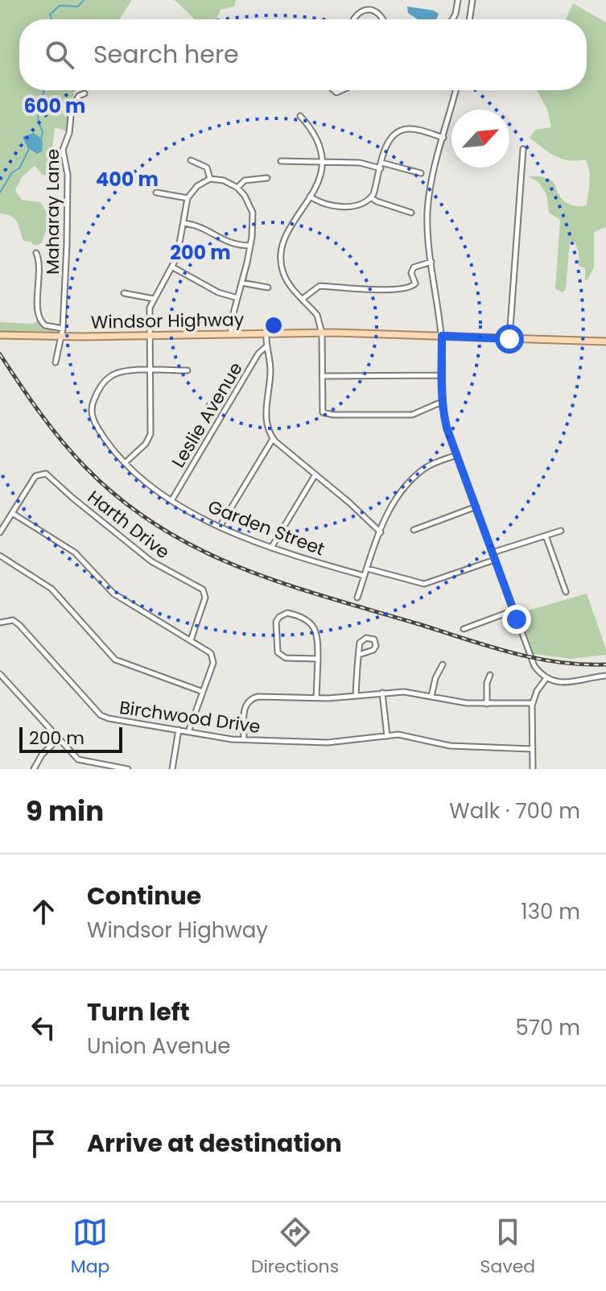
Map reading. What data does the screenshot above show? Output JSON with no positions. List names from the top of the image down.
{
  "streets": {
    "main road": ["Windsor Highway"],
    "street": [
      "Maharay Lane",
      "Leslie Avenue",
      "Harth Drive",
      "Garden Street",
      "Birchwood Drive"
    ]
  },
  "crossings": [
    ["Maharay Lane", "Windsor Highway"],
    ["Leslie Avenue", "Garden Street"]
  ],
  "scale_bar": "200 m",
  "north": "top right",
  "page": {
    "search": "Search here",
    "scale": "200 m",
    "heading": ["9 min", "Walk · 700 m"],
    "list": [
      ["Continue", "Windsor Highway", "130 m"],
      ["Turn left", "Union Avenue", "570 m"],
      "Arrive at destination"
    ],
    "nav": ["Map", "Directions", "Saved"]
  },
  "rings": ["600 m", "400 m", "200 m"]
}
